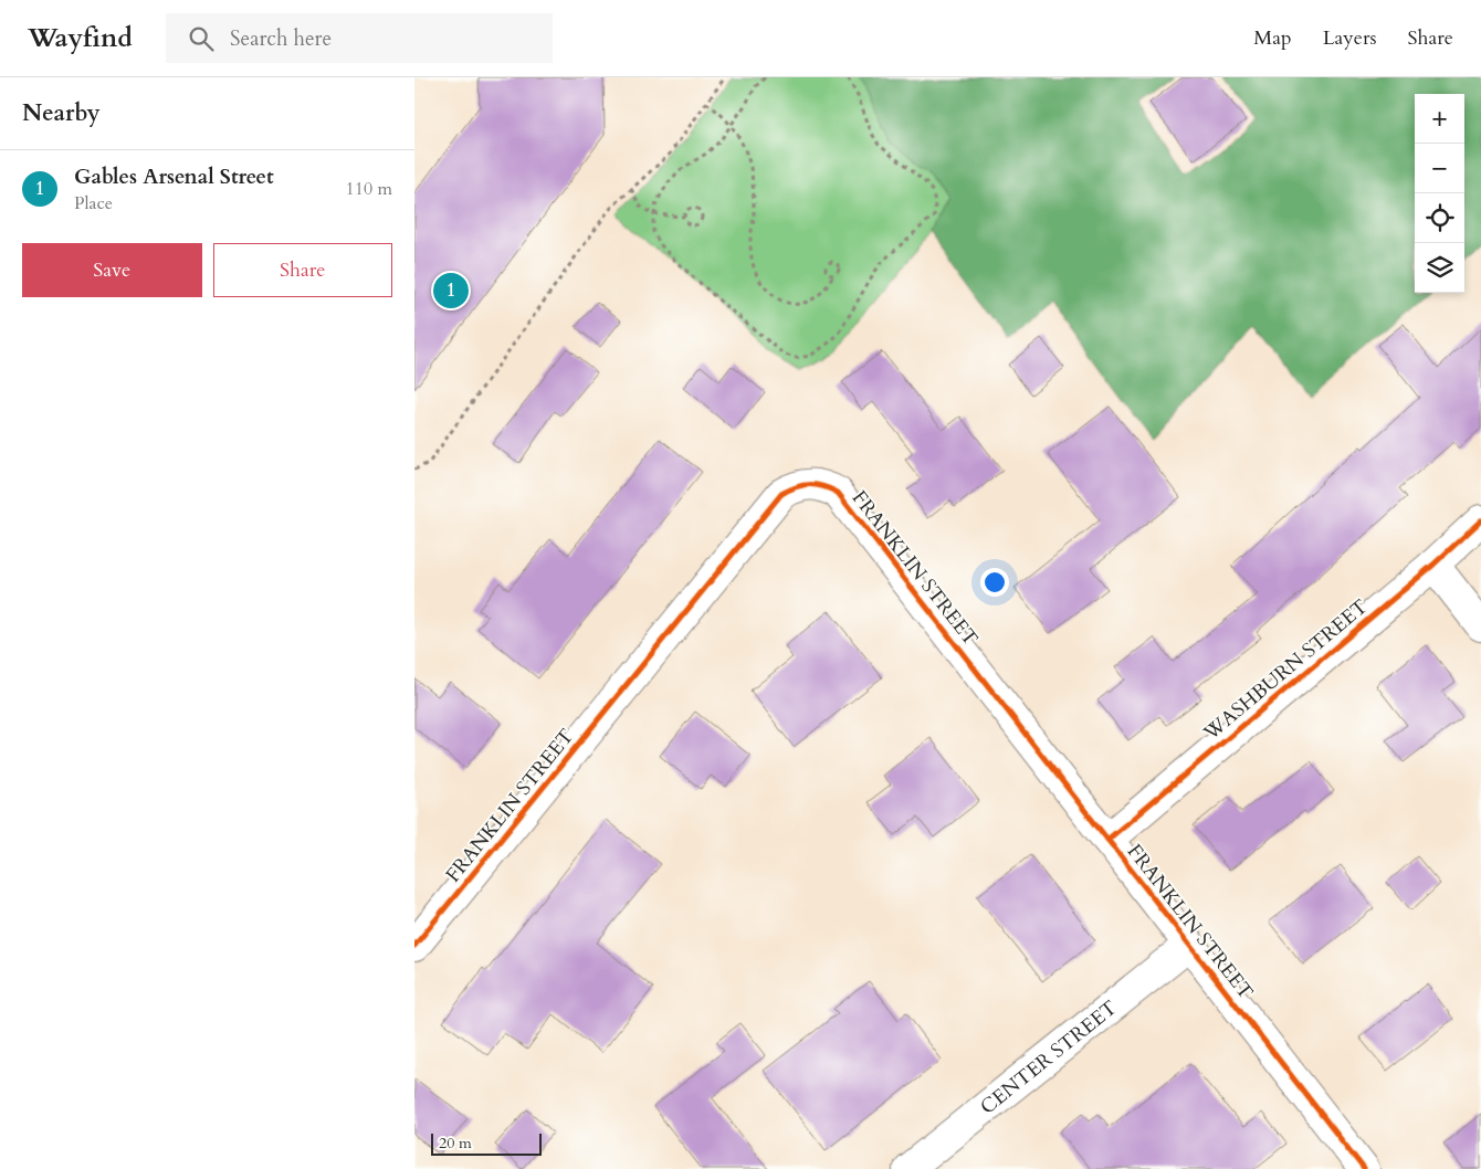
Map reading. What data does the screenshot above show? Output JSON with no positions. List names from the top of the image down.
{
  "streets": {
    "street": ["FRANKLIN STREET", "WASHBURN STREET", "CENTER STREET"]
  },
  "crossings": [
    ["FRANKLIN STREET", "WASHBURN STREET"],
    ["FRANKLIN STREET", "CENTER STREET"]
  ],
  "scale_bar": "20 m",
  "page": {
    "header": "Wayfind",
    "search": "Search here",
    "nav": ["Map", "Layers", "Share"],
    "heading": "Nearby",
    "map_buttons": ["+", "−"],
    "list": [
      {
        "mark": "1",
        "name": "Gables Arsenal Street",
        "note": "Place",
        "value": "110 m"
      }
    ],
    "buttons": ["Save", "Share"],
    "pins": "1",
    "scale": "20 m"
  }
}
